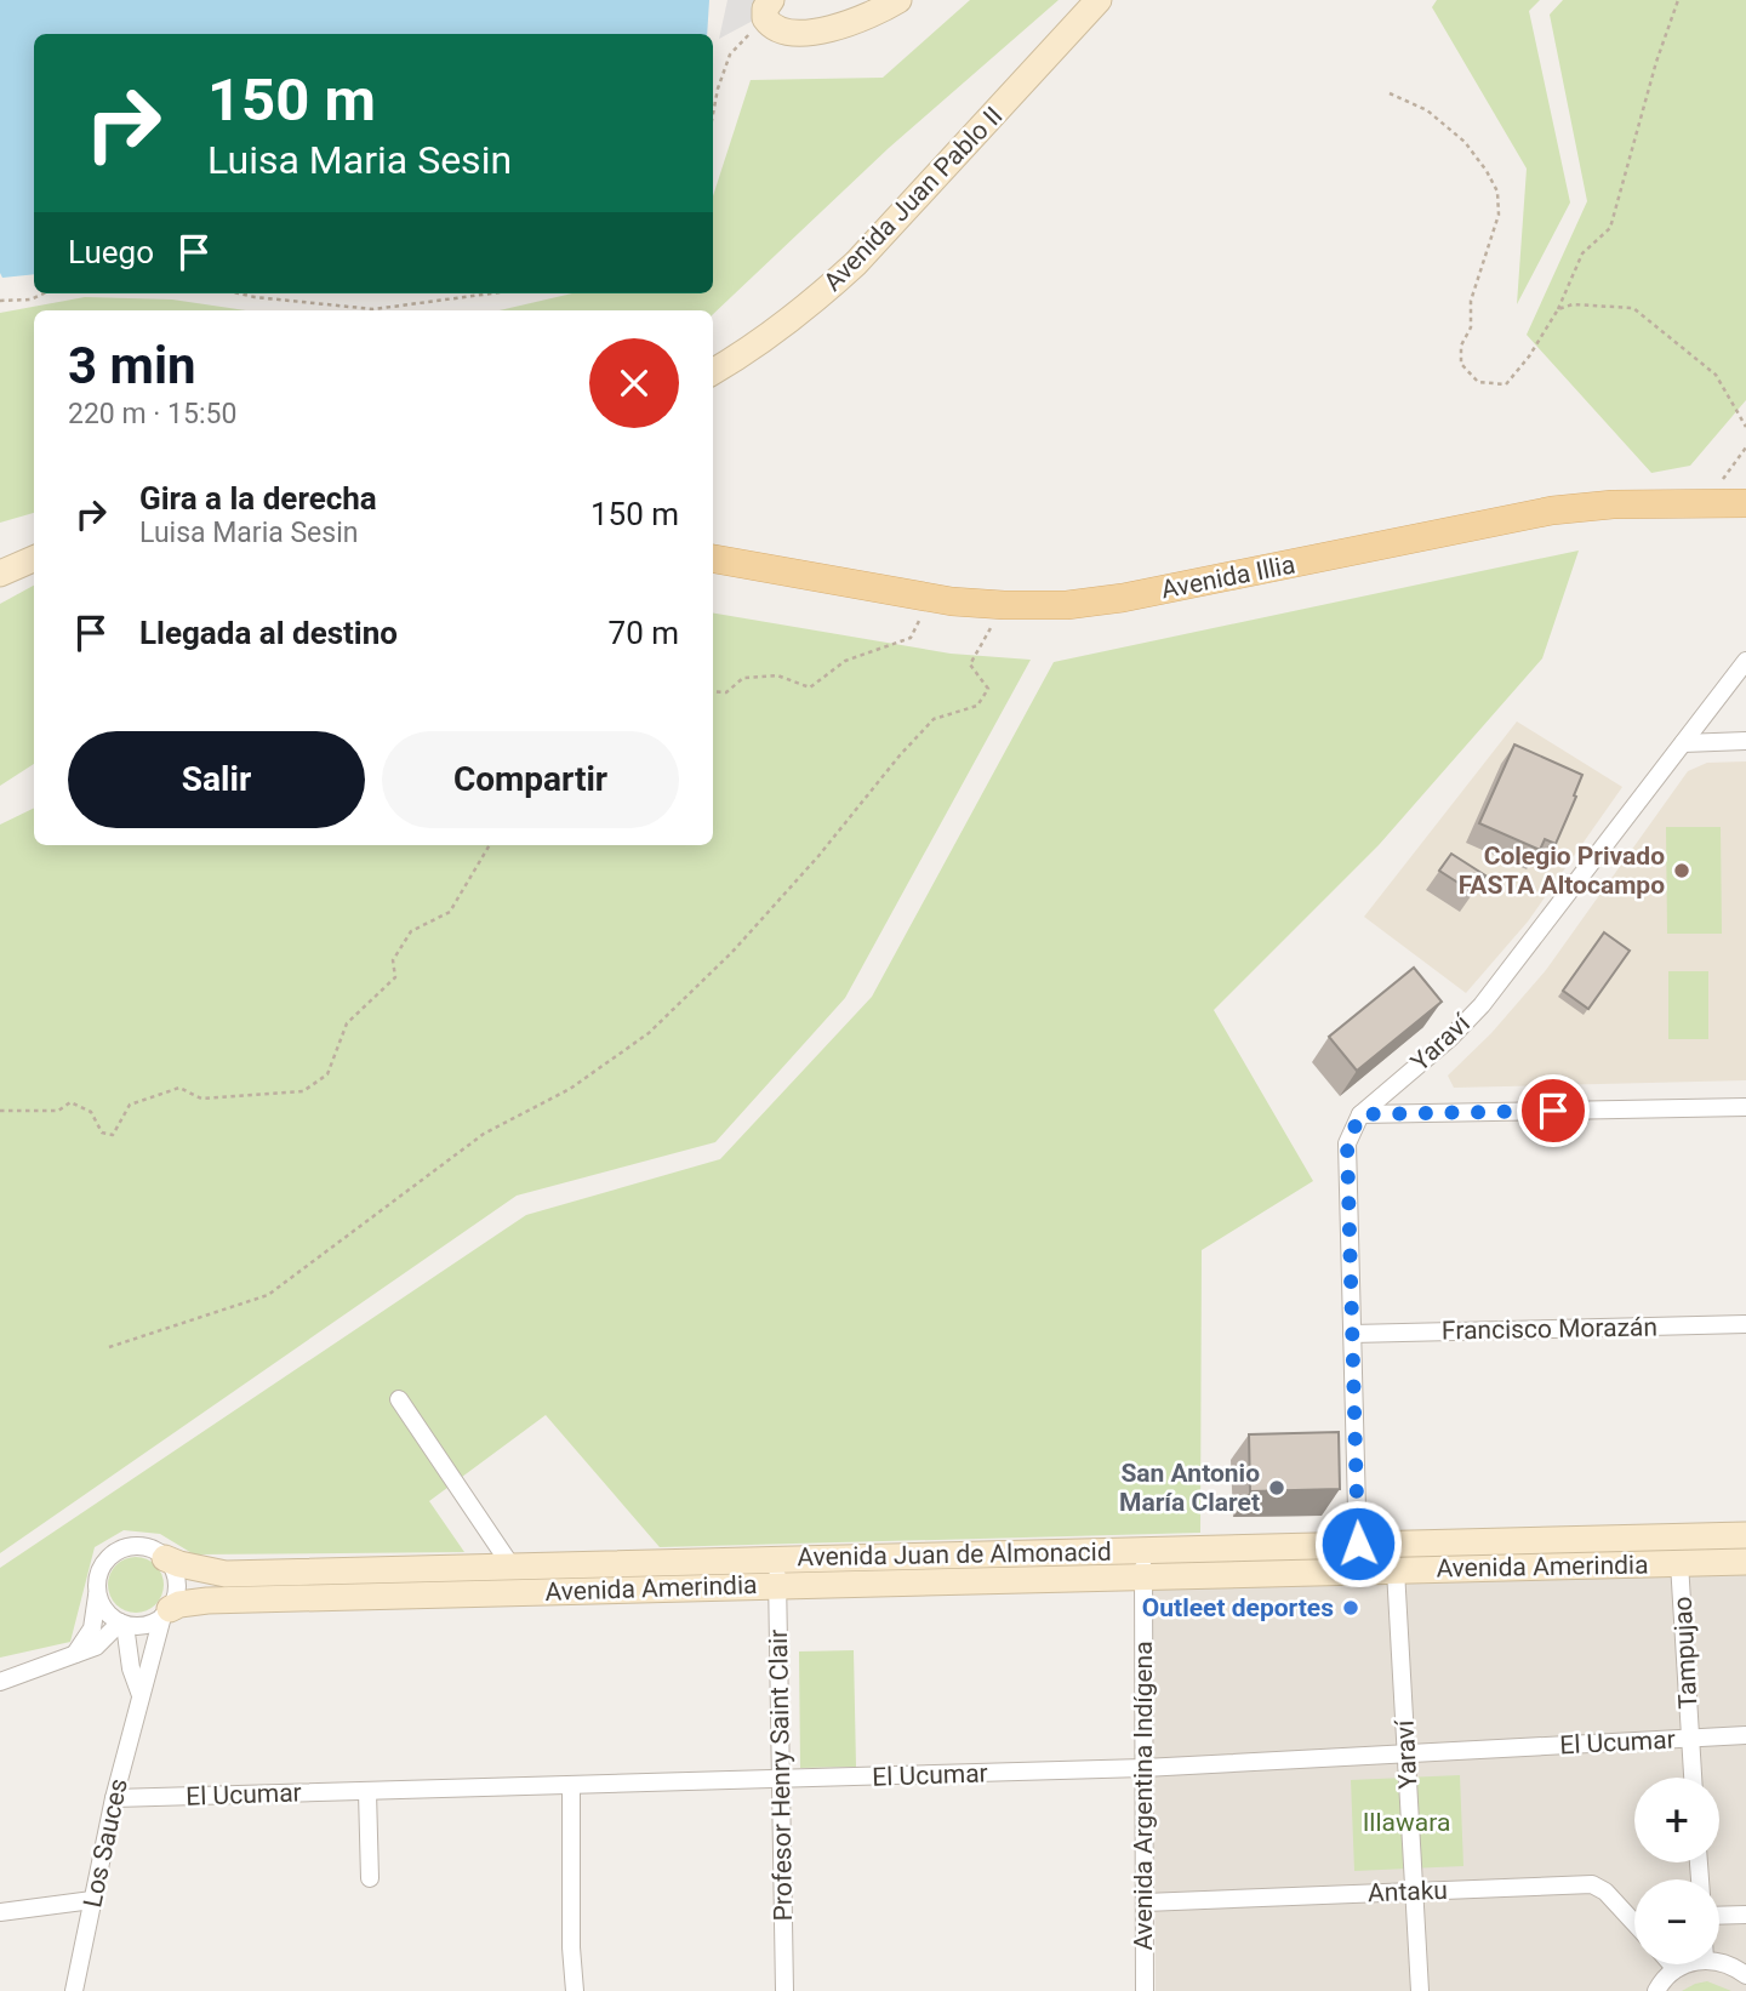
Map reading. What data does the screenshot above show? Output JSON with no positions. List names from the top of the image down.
{
  "streets": {
    "main road": ["Avenida Illia"],
    "street": [
      "Avenida Juan Pablo II",
      "Yaraví",
      "Francisco Morazán",
      "Avenida Juan de Almonacid",
      "Avenida Amerindia",
      "Tampujao",
      "El Ucumar",
      "Profesor Henry Saint Clair",
      "Avenida Argentina Indígena",
      "Los Sauces",
      "Antaku"
    ]
  },
  "crossings": [
    ["Yaraví", "Avenida Amerindia"],
    ["Yaraví", "El Ucumar"],
    ["Yaraví", "Antaku"],
    ["Avenida Juan de Almonacid", "Avenida Amerindia"],
    ["Avenida Juan de Almonacid", "Profesor Henry Saint Clair"],
    ["Avenida Juan de Almonacid", "Avenida Argentina Indígena"],
    ["Avenida Juan de Almonacid", "Los Sauces"],
    ["Avenida Amerindia", "Tampujao"],
    ["Avenida Amerindia", "Profesor Henry Saint Clair"],
    ["Avenida Amerindia", "Avenida Argentina Indígena"],
    ["Avenida Amerindia", "Los Sauces"],
    ["Tampujao", "El Ucumar"],
    ["El Ucumar", "Profesor Henry Saint Clair"],
    ["El Ucumar", "Avenida Argentina Indígena"],
    ["El Ucumar", "Los Sauces"],
    ["Avenida Argentina Indígena", "Antaku"]
  ],
  "parks": ["Illawara"],
  "places": ["Colegio Privado FASTA Altocampo", "San Antonio María Claret", "Outleet deportes"],
  "page": {
    "turn": ["150 m", "Luisa Maria Sesin"],
    "then": "Luego",
    "heading": ["3 min", "220 m · 15:50"],
    "list": [
      {
        "name": "Gira a la derecha",
        "note": "Luisa Maria Sesin",
        "value": "150 m"
      },
      {
        "name": "Llegada al destino",
        "value": "70 m"
      }
    ],
    "buttons": ["Salir", "Compartir"],
    "map_buttons": ["+", "−"]
  }
}
